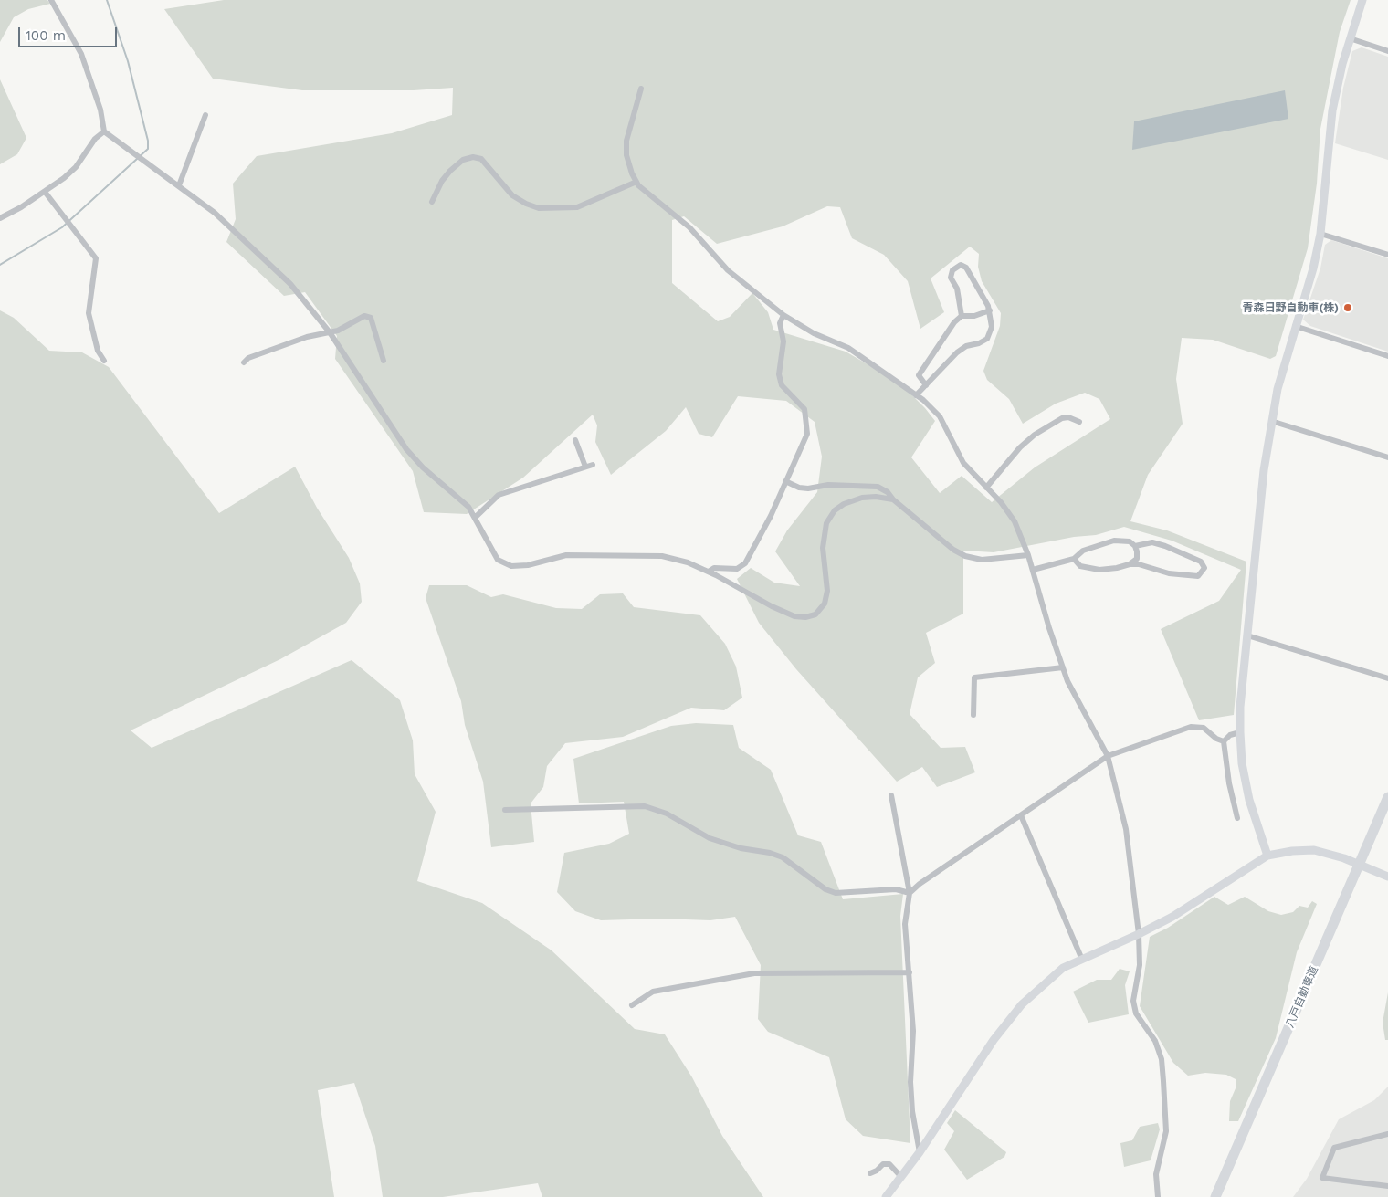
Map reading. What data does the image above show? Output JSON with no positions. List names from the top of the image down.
{
  "streets": {
    "highway": ["八戸自動車道"]
  },
  "places": ["青森日野自動車(株)"],
  "scale_bar": "100 m"
}
